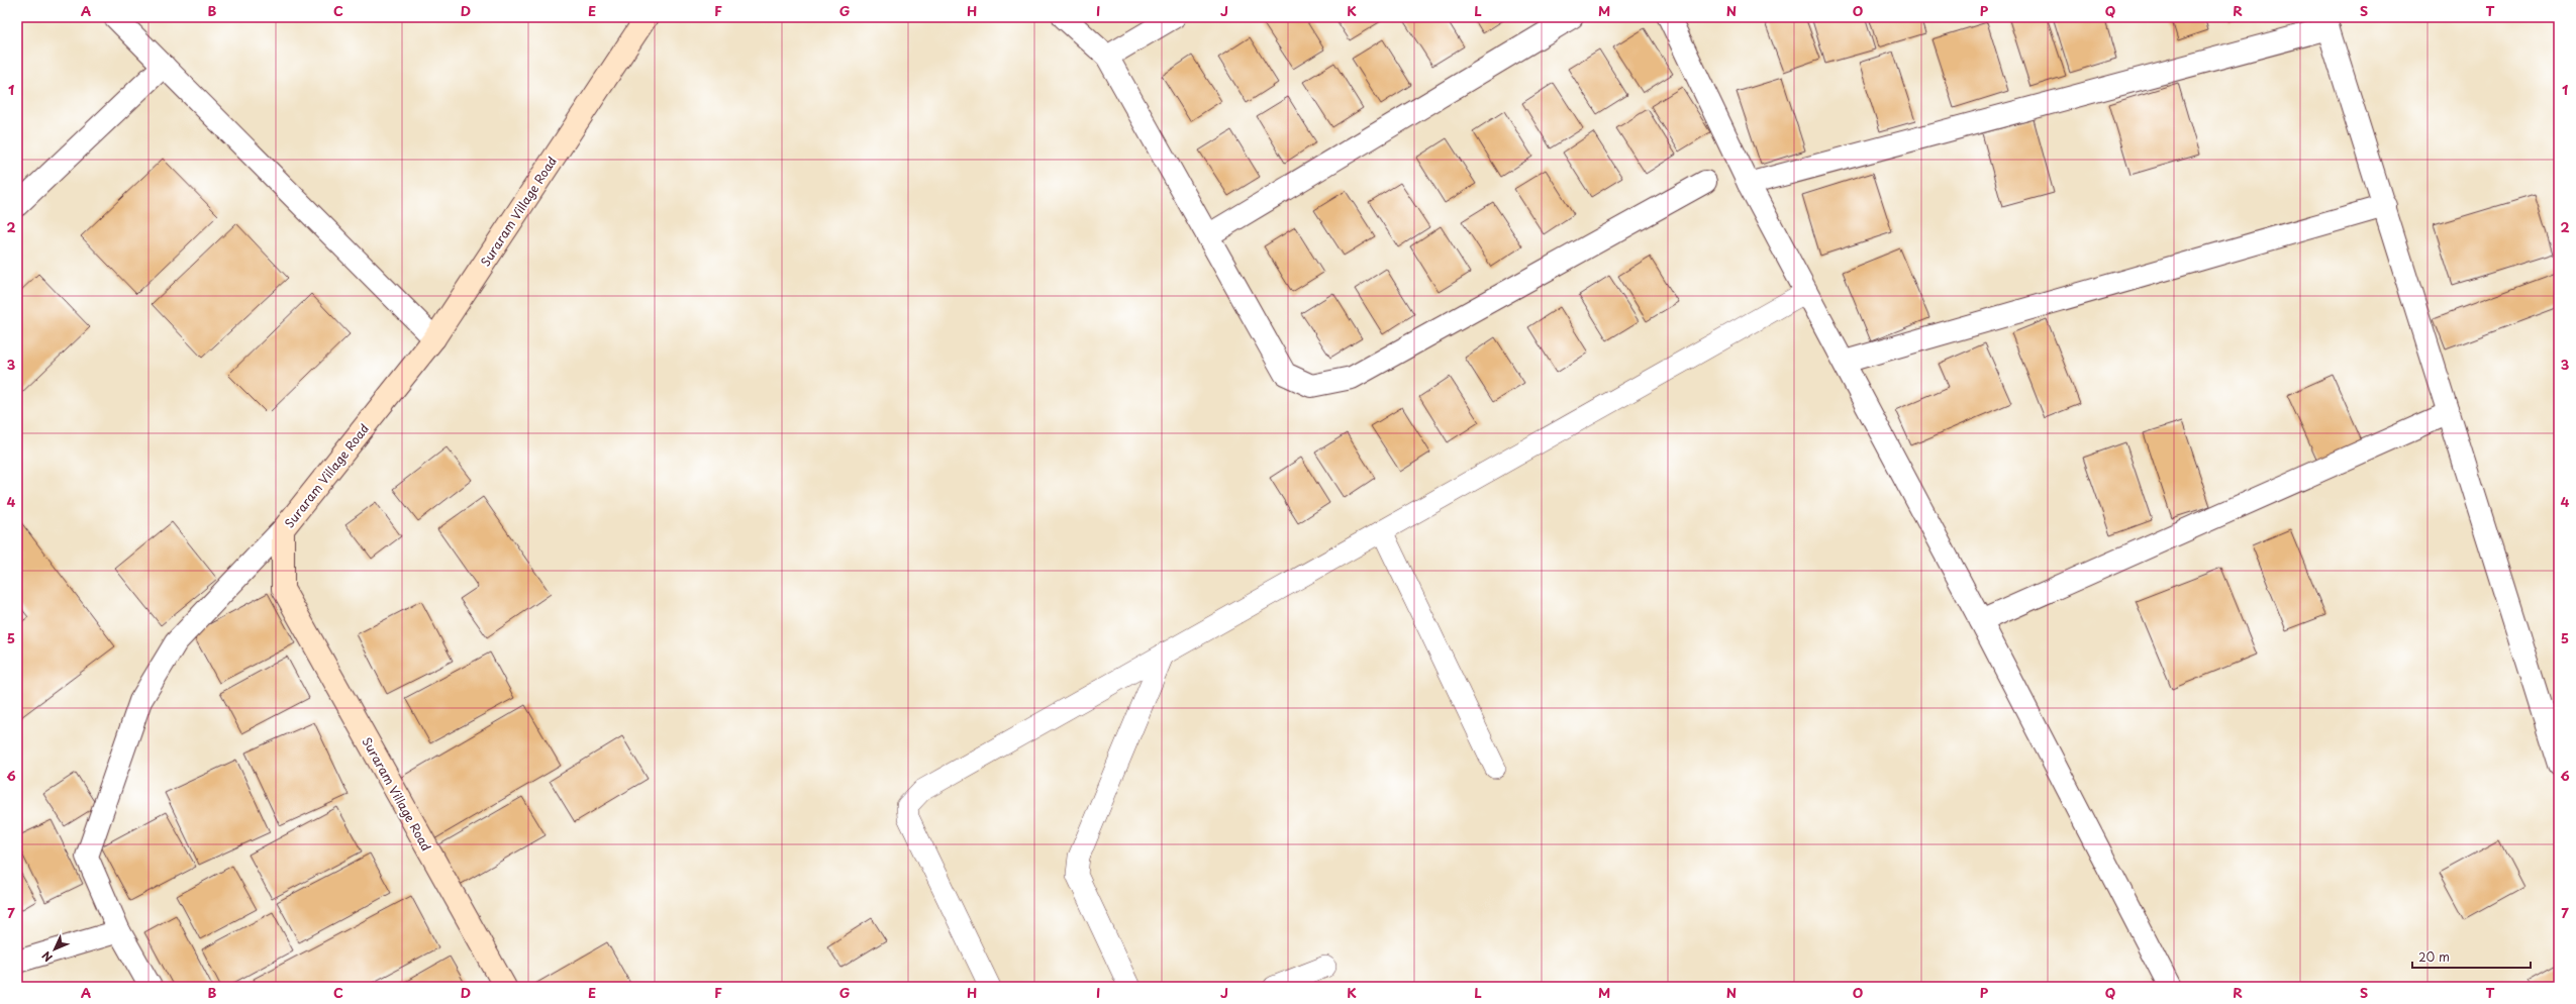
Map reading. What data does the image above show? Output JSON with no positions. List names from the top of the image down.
{
  "streets": {
    "main road": ["Suraram Village Road"]
  },
  "scale_bar": "20 m",
  "north": "bottom left",
  "grid": {
    "columns": [
      "A",
      "B",
      "C",
      "D",
      "E",
      "F",
      "G",
      "H",
      "I",
      "J",
      "K",
      "L",
      "M",
      "N",
      "O",
      "P",
      "Q",
      "R",
      "S",
      "T"
    ],
    "rows": [
      "1",
      "2",
      "3",
      "4",
      "5",
      "6",
      "7"
    ]
  }
}
